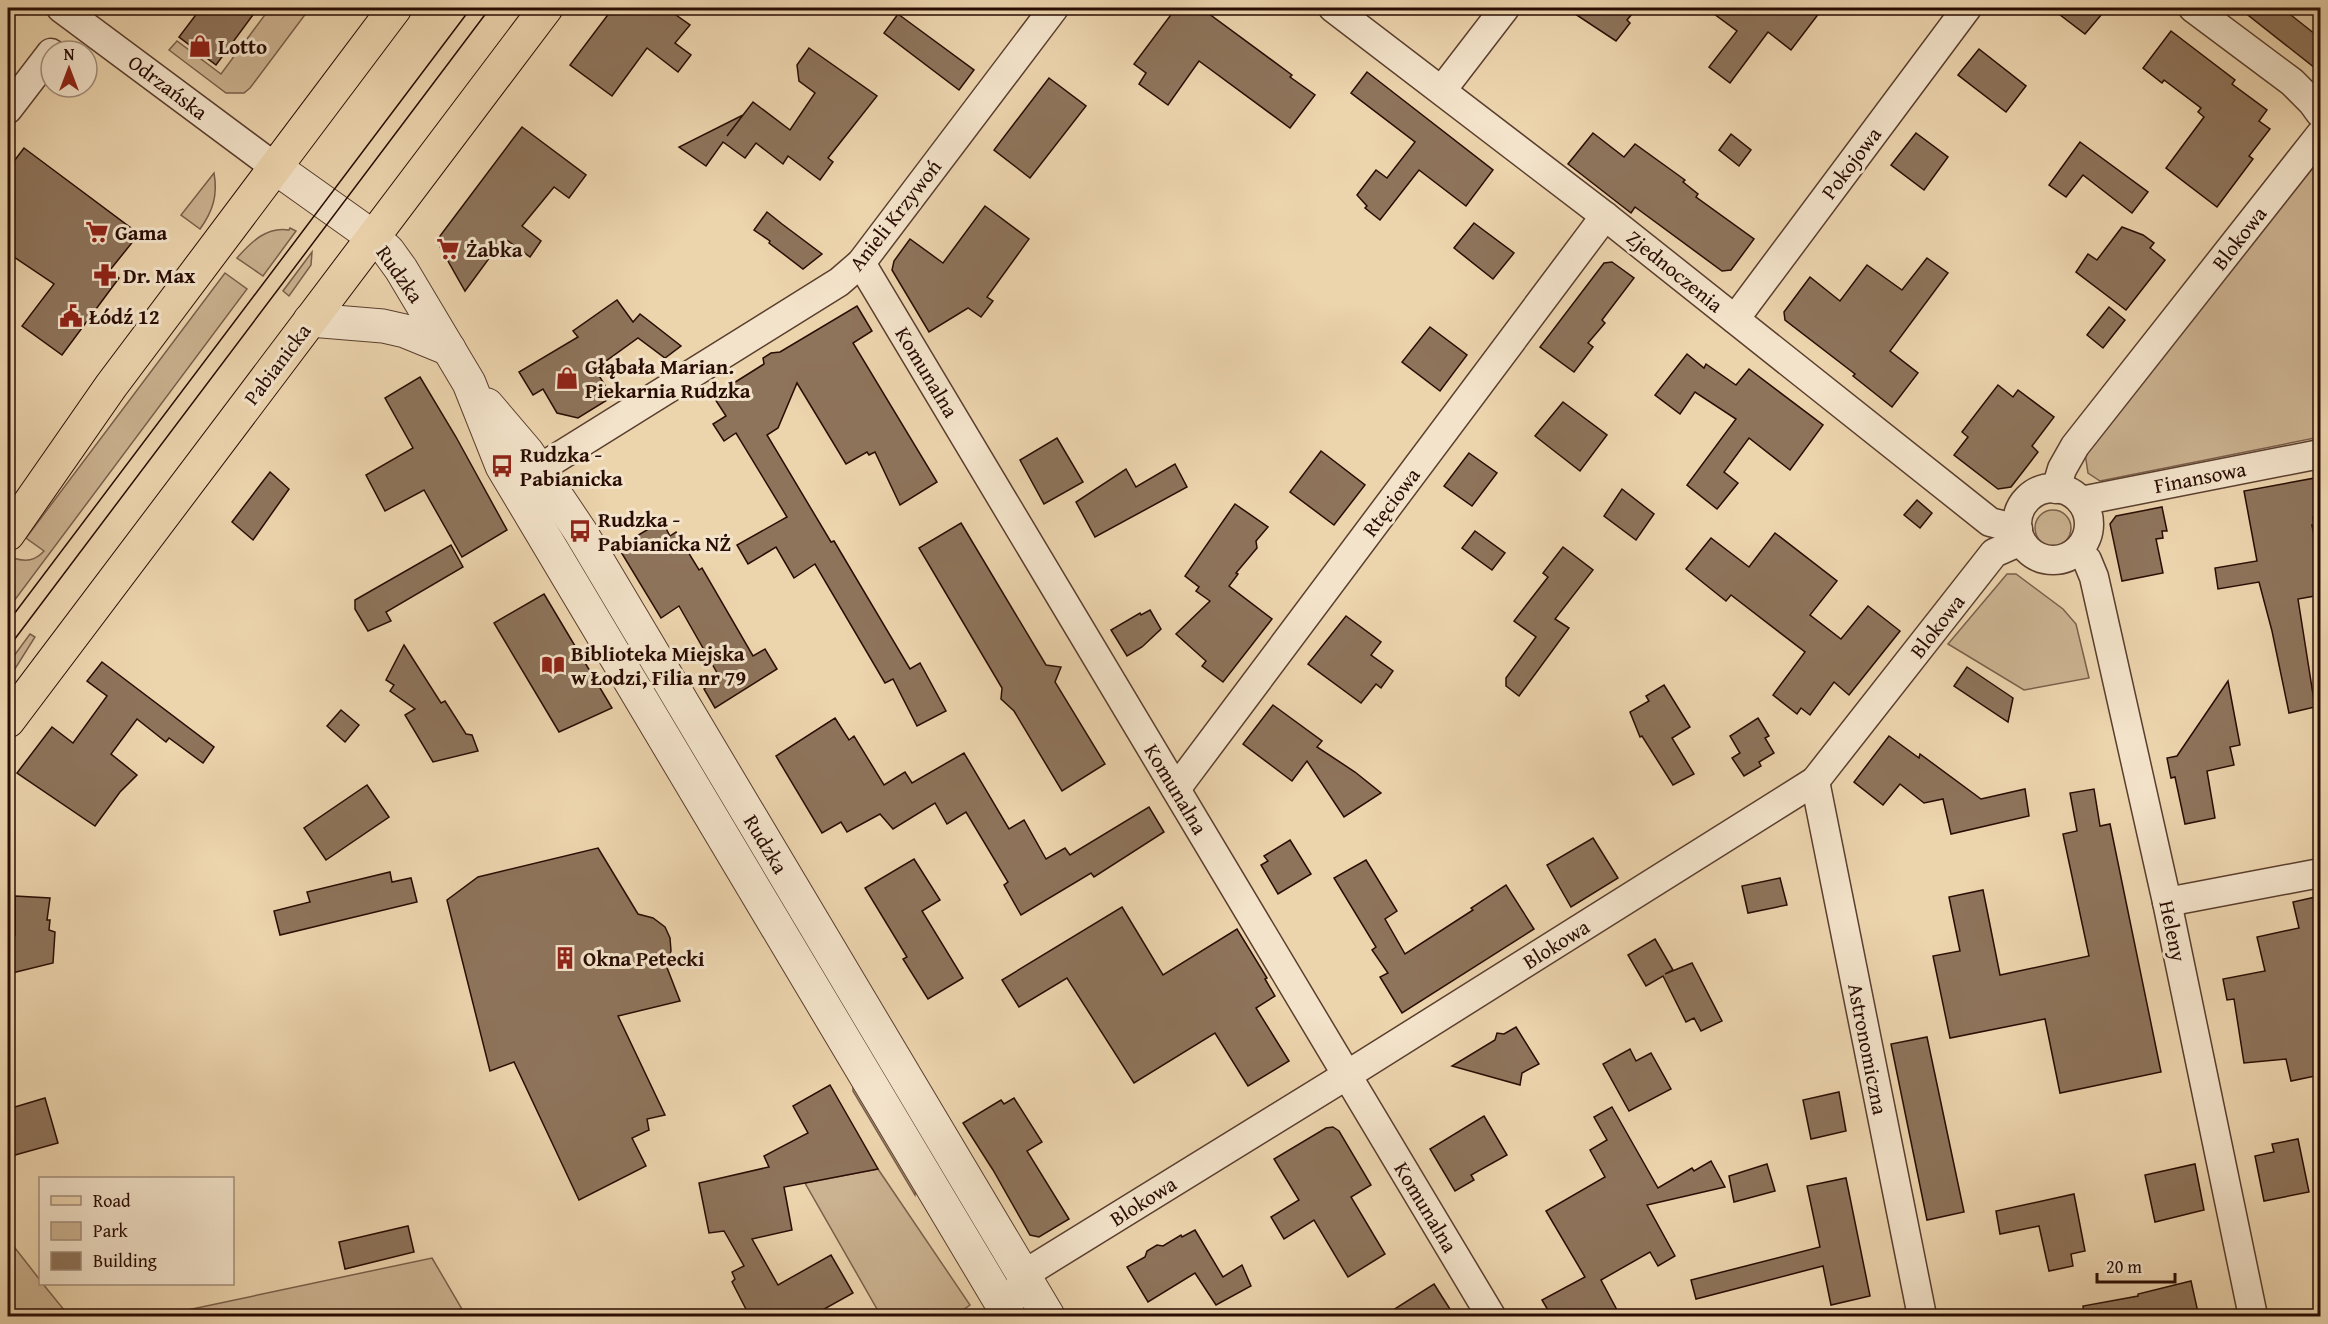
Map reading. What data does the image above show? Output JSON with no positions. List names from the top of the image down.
{
  "streets": {
    "main road": ["Pabianicka"],
    "street": [
      "Odrzańska",
      "Pokojowa",
      "Anieli Krzywoń",
      "Blokowa",
      "Zjednoczenia",
      "Rudzka",
      "Komunalna",
      "Finansowa",
      "Rtęciowa",
      "Heleny",
      "Astronomiczna"
    ]
  },
  "crossings": [
    ["Odrzańska", "Rudzka"],
    ["Pokojowa", "Zjednoczenia"],
    ["Anieli Krzywoń", "Rudzka"],
    ["Anieli Krzywoń", "Komunalna"],
    ["Blokowa", "Zjednoczenia"],
    ["Blokowa", "Rudzka"],
    ["Blokowa", "Komunalna"],
    ["Blokowa", "Finansowa"],
    ["Blokowa", "Heleny"],
    ["Blokowa", "Astronomiczna"],
    ["Zjednoczenia", "Finansowa"],
    ["Zjednoczenia", "Rtęciowa"],
    ["Zjednoczenia", "Heleny"],
    ["Rudzka", "Pabianicka"],
    ["Komunalna", "Rtęciowa"],
    ["Finansowa", "Heleny"]
  ],
  "places": {
    "shop": ["Lotto", "Głąbała Marian. Piekarnia Rudzka"],
    "supermarket": ["Gama", "Żabka"],
    "pharmacy": ["Dr. Max"],
    "public building": ["Łódź 12"],
    "bus stop": ["Rudzka - Pabianicka", "Rudzka - Pabianicka NŻ"],
    "library": ["Biblioteka Miejska w Łodzi, Filia nr 79"],
    "building": ["Okna Petecki"]
  },
  "legend": ["Road", "Park", "Building"],
  "scale_bar": "20 m",
  "north": "top"
}
